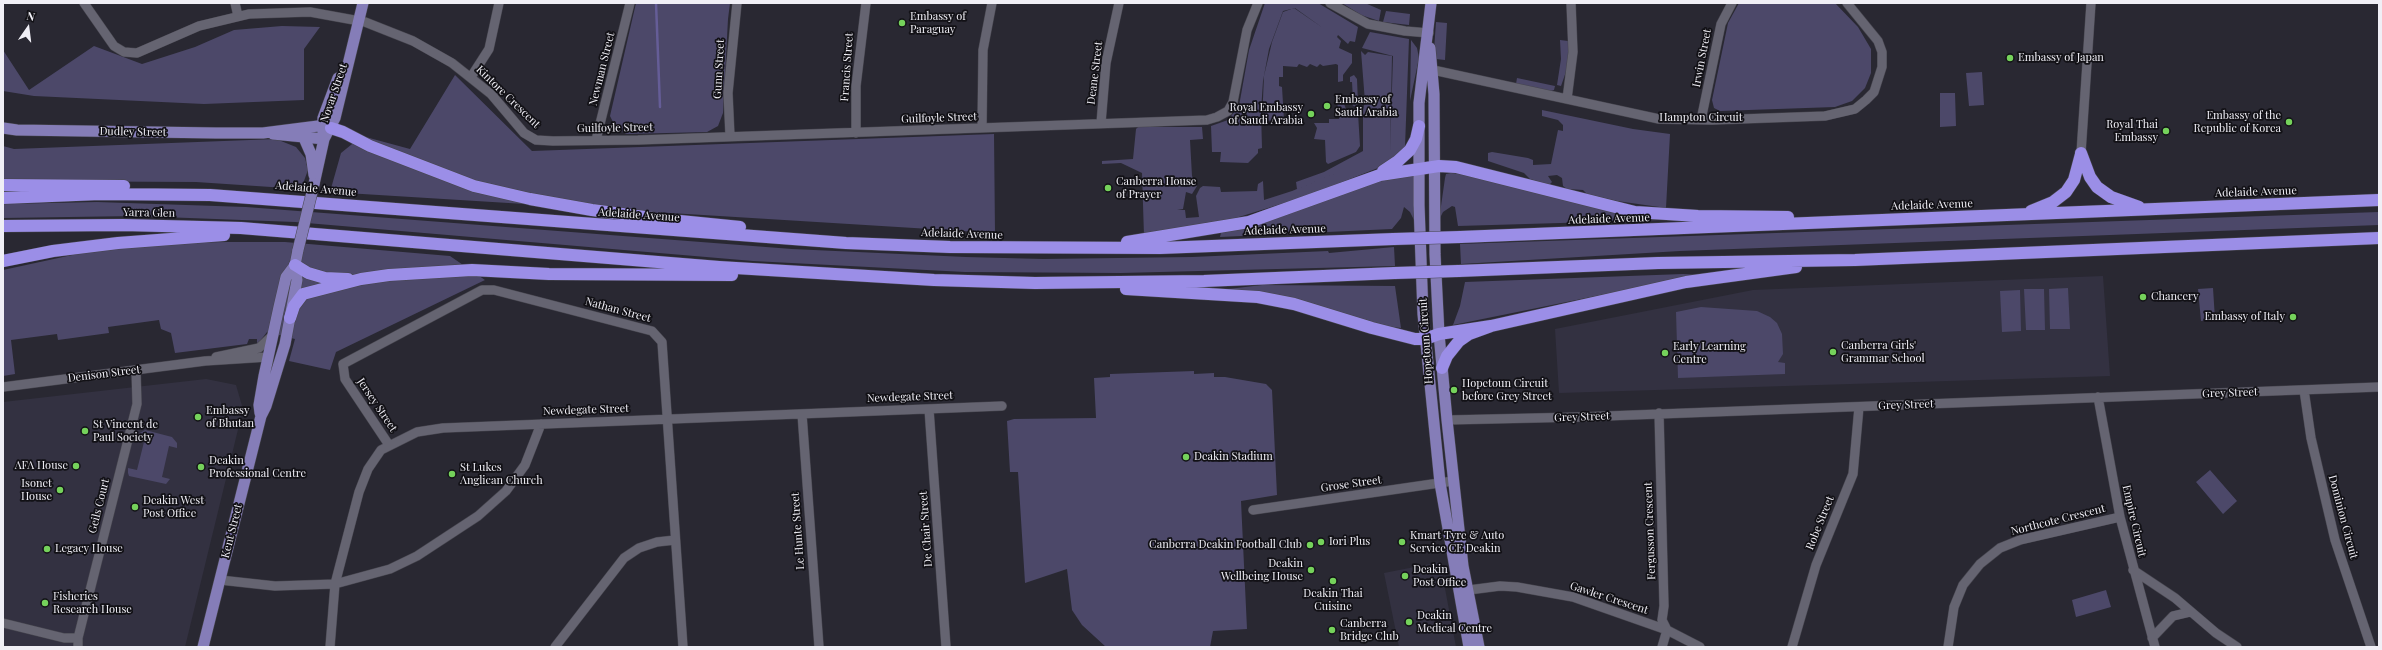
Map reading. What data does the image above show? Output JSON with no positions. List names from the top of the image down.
{
  "streets": {
    "highway": ["Adelaide Avenue", "Yarra Glen"],
    "main road": [
      "Novar Street",
      "Dudley Street",
      "Hopetoun Circuit",
      "Grey Street",
      "Kent Street"
    ],
    "street": [
      "Irwin Street",
      "Francis Street",
      "Newman Street",
      "Gunn Street",
      "Deane Street",
      "Kintore Crescent",
      "Guilfoyle Street",
      "Hampton Circuit",
      "Nathan Street",
      "Denison Street",
      "Newdegate Street",
      "Jersey Street",
      "Grose Street",
      "Geils Court",
      "Dominion Circuit",
      "Northcote Crescent",
      "Empire Circuit",
      "Robe Street",
      "De Chair Street",
      "Le Hunte Street",
      "Fergusson Crescent",
      "Gawler Crescent"
    ]
  },
  "crossings": [
    ["Irwin Street", "Hampton Circuit"],
    ["Francis Street", "Guilfoyle Street"],
    ["Newman Street", "Guilfoyle Street"],
    ["Gunn Street", "Guilfoyle Street"],
    ["Deane Street", "Guilfoyle Street"],
    ["Novar Street", "Kintore Crescent"],
    ["Novar Street", "Dudley Street"],
    ["Novar Street", "Kent Street"],
    ["Kintore Crescent", "Guilfoyle Street"],
    ["Hampton Circuit", "Hopetoun Circuit"],
    ["Dudley Street", "Kent Street"],
    ["Adelaide Avenue", "Yarra Glen"],
    ["Nathan Street", "Newdegate Street"],
    ["Nathan Street", "Jersey Street"],
    ["Hopetoun Circuit", "Grey Street"],
    ["Hopetoun Circuit", "Grose Street"],
    ["Hopetoun Circuit", "Gawler Crescent"],
    ["Denison Street", "Geils Court"],
    ["Denison Street", "Kent Street"],
    ["Grey Street", "Dominion Circuit"],
    ["Grey Street", "Empire Circuit"],
    ["Grey Street", "Robe Street"],
    ["Grey Street", "Fergusson Crescent"],
    ["Newdegate Street", "Jersey Street"],
    ["Newdegate Street", "De Chair Street"],
    ["Newdegate Street", "Le Hunte Street"],
    ["Northcote Crescent", "Empire Circuit"],
    ["Fergusson Crescent", "Gawler Crescent"]
  ],
  "places": [
    "Embassy of Paraguay",
    "Embassy of Japan",
    "Embassy of Saudi Arabia",
    "Royal Embassy of Saudi Arabia",
    "Embassy of the Republic of Korea",
    "Royal Thai Embassy",
    "Canberra House of Prayer",
    "Chancery",
    "Embassy of Italy",
    "Canberra Girls' Grammar School",
    "Early Learning Centre",
    "Hopetoun Circuit before Grey Street",
    "Embassy of Bhutan",
    "St Vincent de Paul Society",
    "Deakin Stadium",
    "AFA House",
    "Deakin Professional Centre",
    "St Lukes Anglican Church",
    "Isonet House",
    "Deakin West Post Office",
    "Iori Plus",
    "Kmart Tyre & Auto Service CE Deakin",
    "Canberra Deakin Football Club",
    "Legacy House",
    "Deakin Wellbeing House",
    "Deakin Post Office",
    "Deakin Thai Cuisine",
    "Fisheries Research House",
    "Deakin Medical Centre",
    "Canberra Bridge Club"
  ],
  "north": "top"
}
